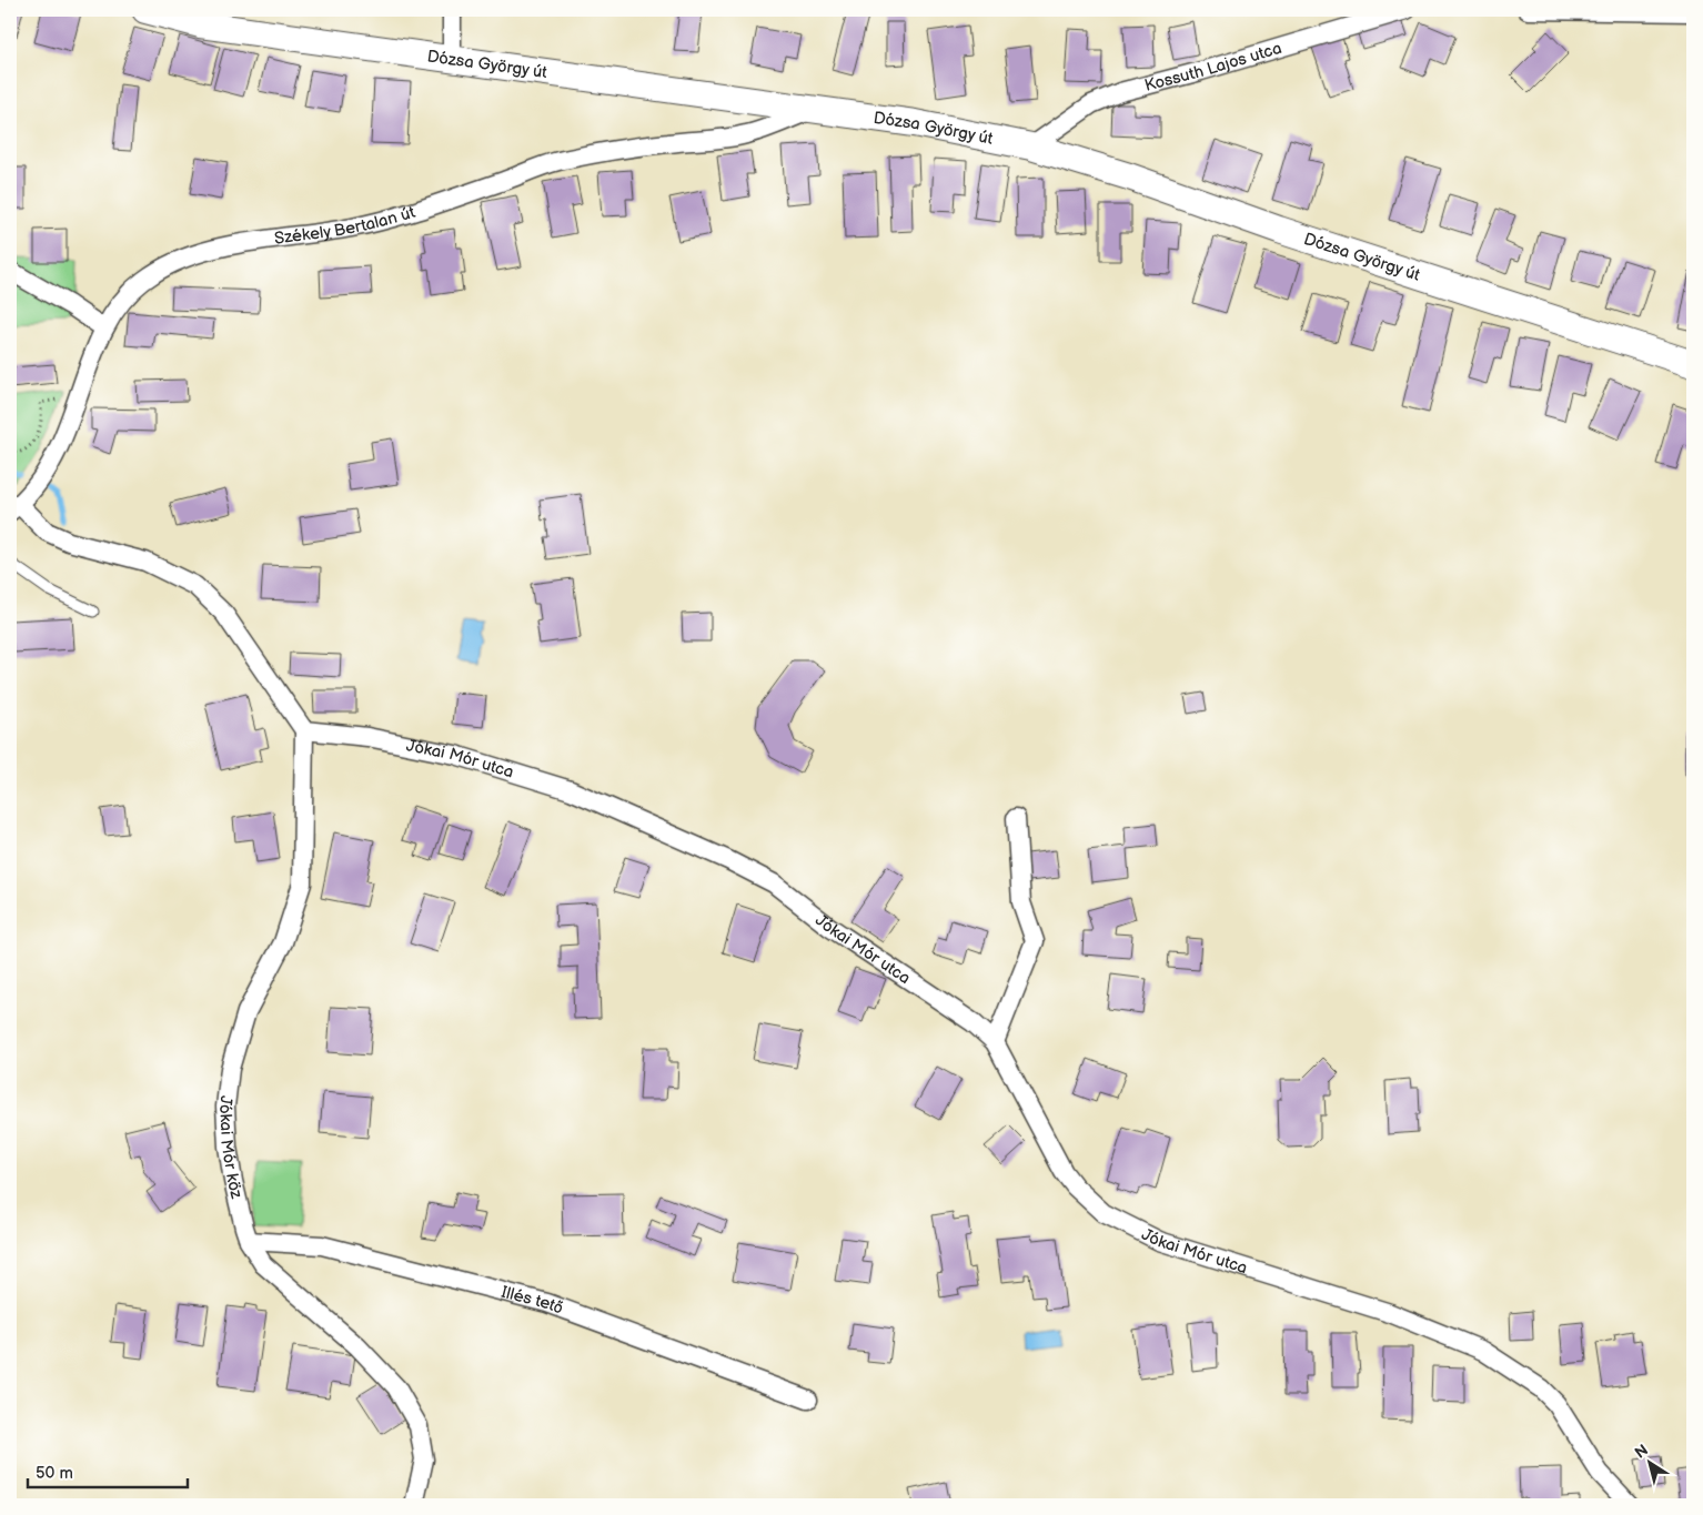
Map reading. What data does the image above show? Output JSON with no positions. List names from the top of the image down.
{
  "streets": {
    "main road": ["Dózsa György út"],
    "street": [
      "Kossuth Lajos utca",
      "Székely Bertalan út",
      "Jókai Mór utca",
      "Jókai Mór köz",
      "Illés tető"
    ]
  },
  "crossings": [
    ["Dózsa György út", "Kossuth Lajos utca"],
    ["Dózsa György út", "Székely Bertalan út"],
    ["Jókai Mór utca", "Jókai Mór köz"],
    ["Jókai Mór köz", "Illés tető"]
  ],
  "scale_bar": "50 m",
  "north": "top left"
}
